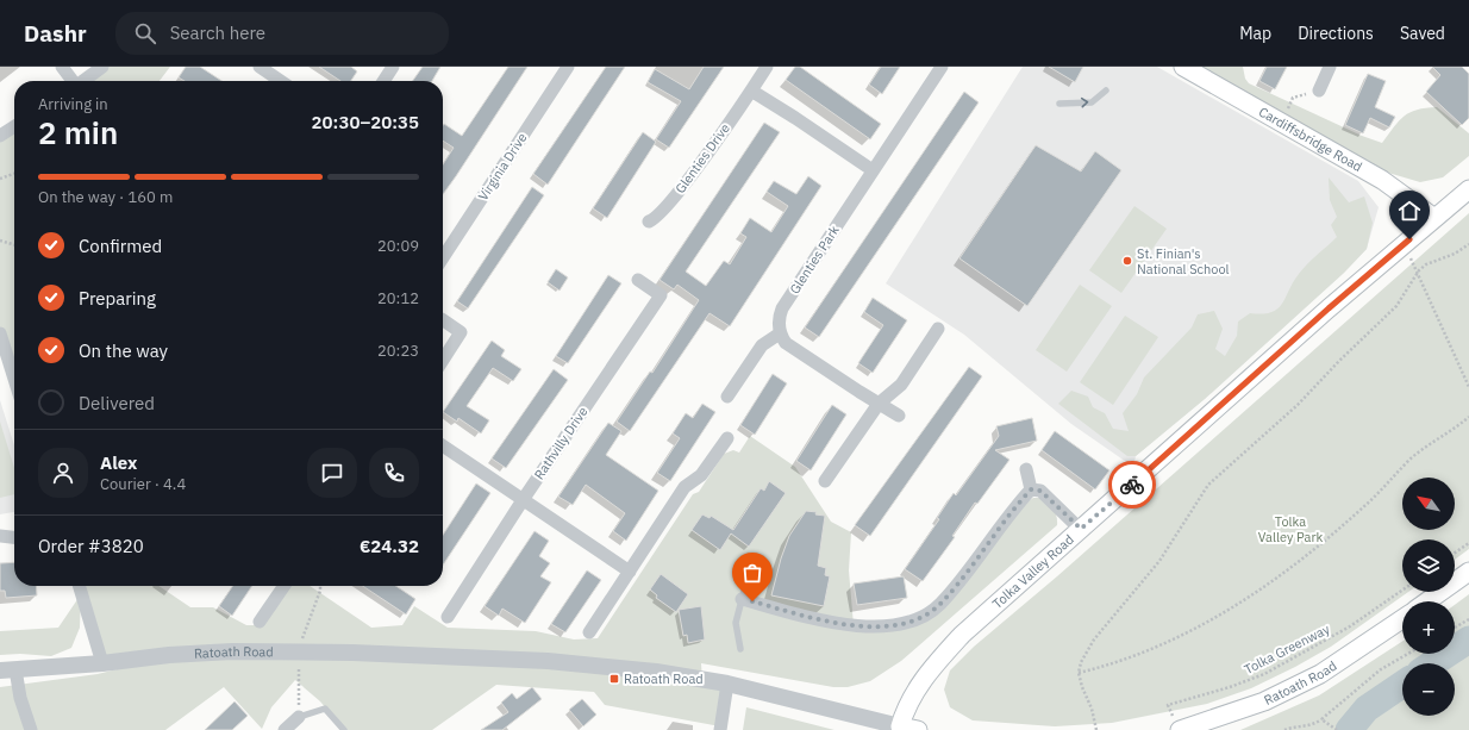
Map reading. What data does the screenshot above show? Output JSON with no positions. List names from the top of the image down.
{
  "streets": {
    "main road": ["Cardiffsbridge Road", "Tolka Valley Road", "Ratoath Road"],
    "street": [
      "Glenties Drive",
      "Virginia Drive",
      "Glenties Park",
      "Rathvilly Drive"
    ],
    "path": ["Tolka Greenway"]
  },
  "crossings": [
    ["Cardiffsbridge Road", "Tolka Valley Road"],
    ["Tolka Valley Road", "Ratoath Road"]
  ],
  "parks": ["Tolka Valley Park"],
  "places": {
    "other": ["St. Finian's National School"],
    "transit": ["Ratoath Road"]
  },
  "north": "top left",
  "page": {
    "header": "Dashr",
    "search": "Search here",
    "nav": ["Map", "Directions", "Saved"],
    "heading": ["2 min", "Arriving in", "20:30–20:35"],
    "panel": [
      "Alex",
      "Courier · 4.4",
      "Order #3820",
      "€24.32"
    ],
    "bar": "On the way · 160 m",
    "list": [
      ["Confirmed", "20:09"],
      ["Preparing", "20:12"],
      ["On the way", "20:23"],
      "Delivered"
    ],
    "map_buttons": ["+", "−"]
  }
}
